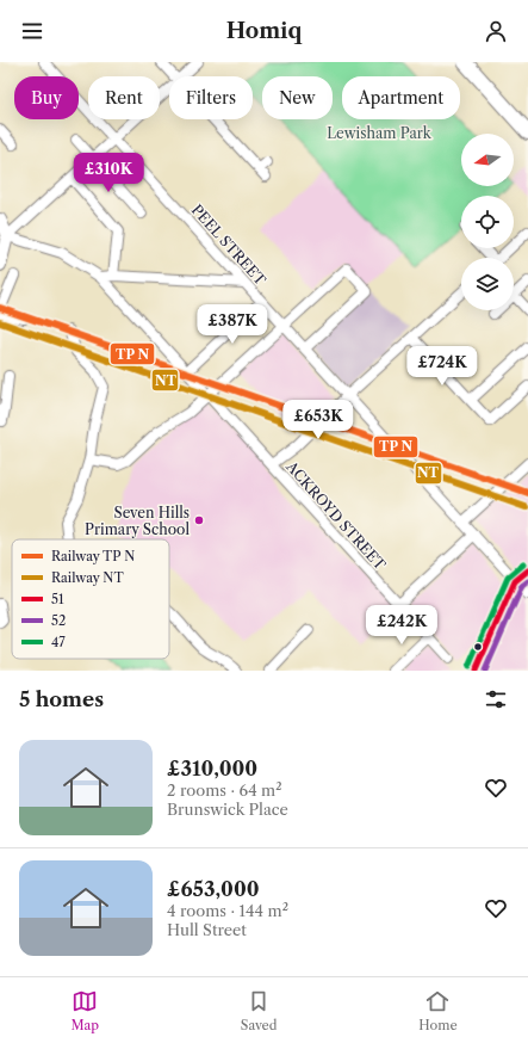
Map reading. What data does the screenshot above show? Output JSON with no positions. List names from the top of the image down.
{
  "streets": {
    "street": ["PEEL STREET", "ACKROYD STREET"]
  },
  "parks": ["Lewisham Park"],
  "places": ["Seven Hills Primary School"],
  "lines": [
    "rail line NT",
    "transit line 47",
    "transit line 51",
    "transit line 52"
  ],
  "legend": [
    "Railway TP N",
    "Railway NT",
    "51",
    "52",
    "47"
  ],
  "north": "left",
  "page": {
    "header": "Homiq",
    "chip": [
      "Buy",
      "Rent",
      "Filters",
      "New",
      "Apartment"
    ],
    "price": [
      "£310K",
      "£387K",
      "£724K",
      "£653K",
      "£242K"
    ],
    "heading": "5 homes",
    "list": [
      {
        "name": "£310,000",
        "note": "2 rooms · 64 m² · Brunswick Place"
      },
      {
        "name": "£653,000",
        "note": "4 rooms · 144 m² · Hull Street"
      }
    ],
    "tabs": ["Map", "Saved", "Home"]
  }
}
